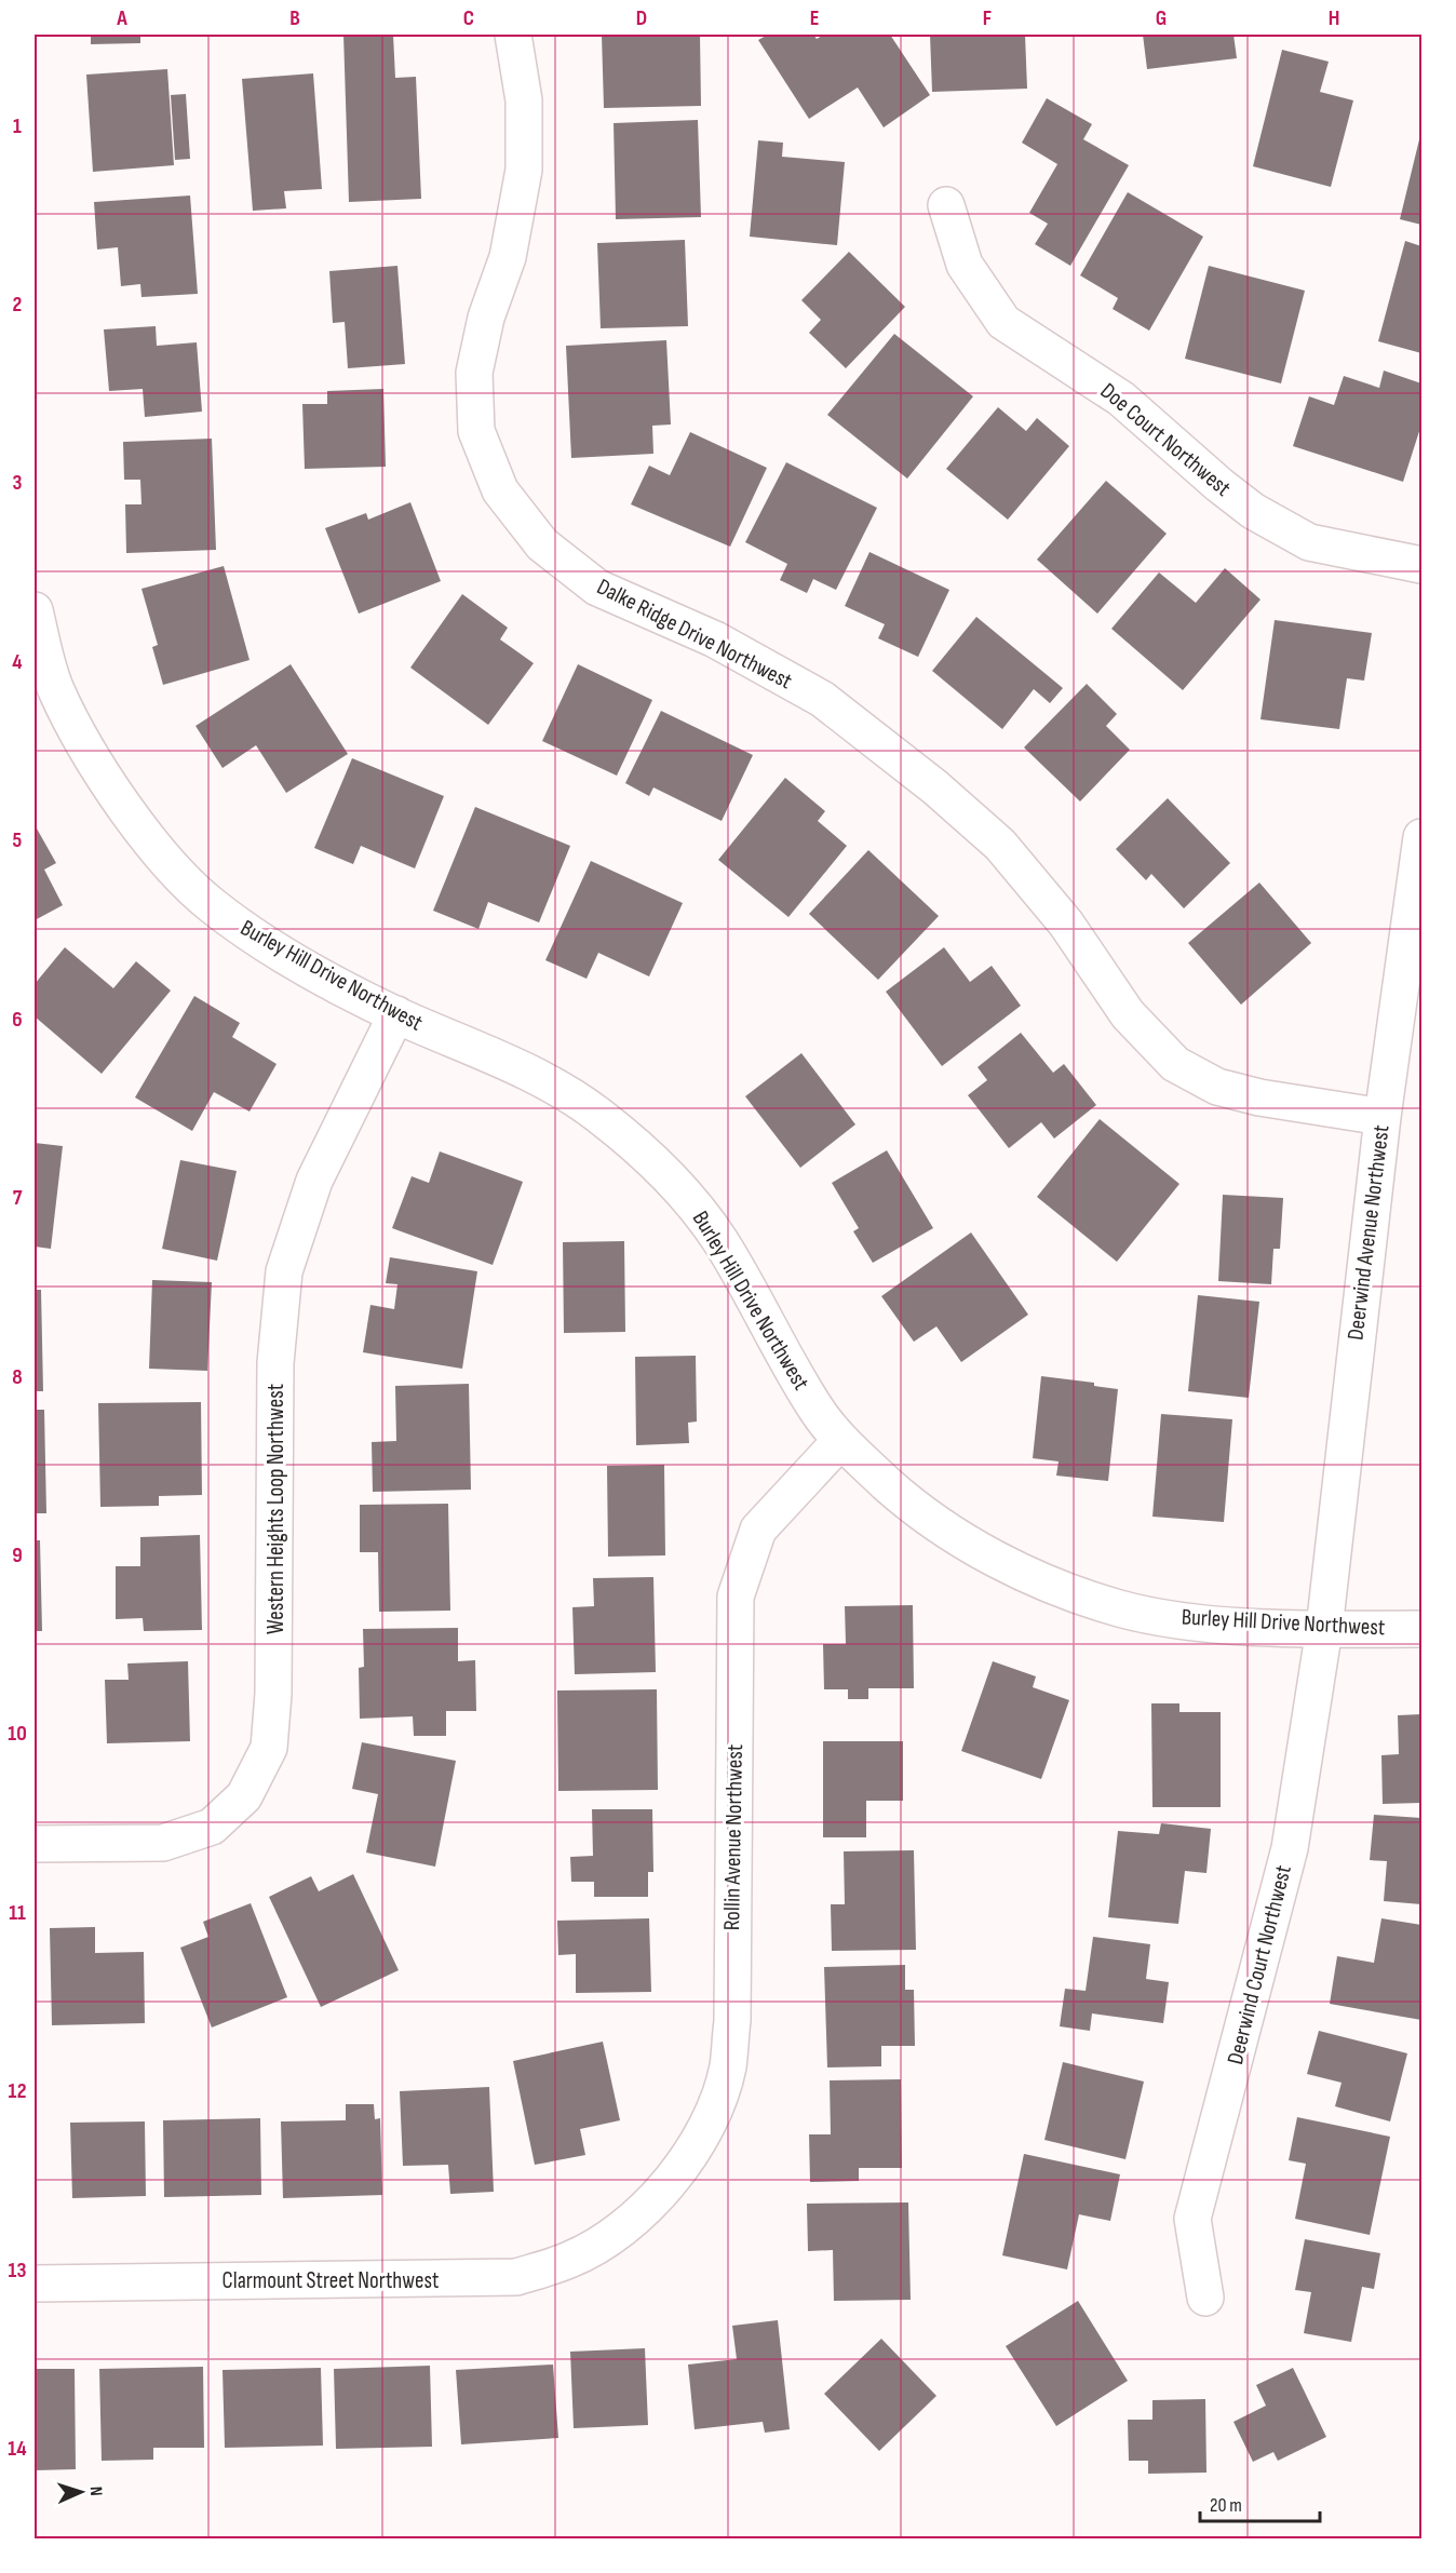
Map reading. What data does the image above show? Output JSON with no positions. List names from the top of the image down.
{
  "streets": {
    "street": [
      "Doe Court Northwest",
      "Dalke Ridge Drive Northwest",
      "Burley Hill Drive Northwest",
      "Deerwind Avenue Northwest",
      "Western Heights Loop Northwest",
      "Rollin Avenue Northwest",
      "Deerwind Court Northwest",
      "Clarmount Street Northwest"
    ]
  },
  "crossings": [
    ["Dalke Ridge Drive Northwest", "Deerwind Avenue Northwest"],
    ["Burley Hill Drive Northwest", "Deerwind Avenue Northwest"],
    ["Burley Hill Drive Northwest", "Western Heights Loop Northwest"],
    ["Burley Hill Drive Northwest", "Rollin Avenue Northwest"],
    ["Burley Hill Drive Northwest", "Deerwind Court Northwest"],
    ["Deerwind Avenue Northwest", "Deerwind Court Northwest"],
    ["Rollin Avenue Northwest", "Clarmount Street Northwest"]
  ],
  "scale_bar": "20 m",
  "north": "right",
  "grid": {
    "columns": [
      "A",
      "B",
      "C",
      "D",
      "E",
      "F",
      "G",
      "H"
    ],
    "rows": [
      "1",
      "2",
      "3",
      "4",
      "5",
      "6",
      "7",
      "8",
      "9",
      "10",
      "11",
      "12",
      "13",
      "14"
    ]
  }
}
